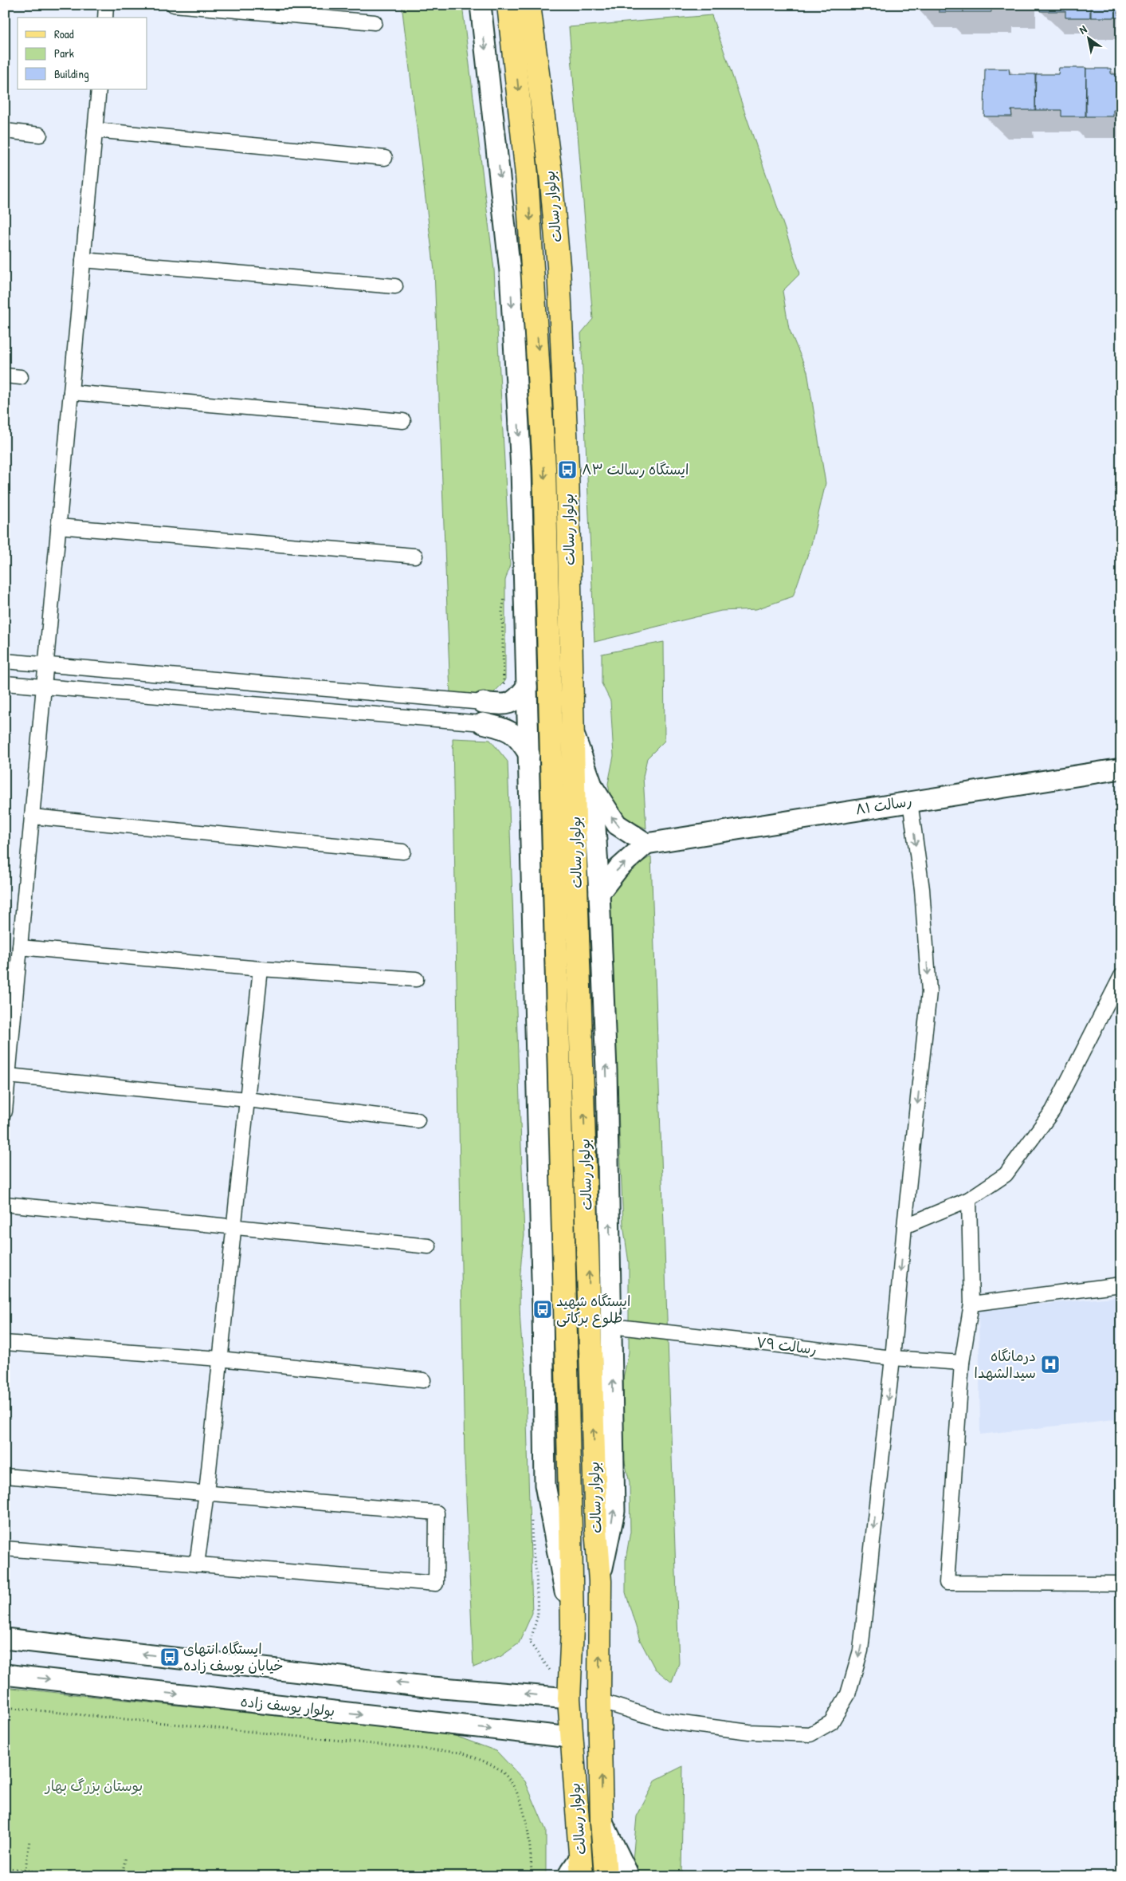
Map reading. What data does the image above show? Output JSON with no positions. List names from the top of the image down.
{
  "streets": {
    "main road": ["بولوار رسالت"],
    "street": ["رسالت ۸۱", "رسالت ۷۹", "بولوار یوسف زاده"]
  },
  "crossings": [
    ["بولوار رسالت", "بولوار یوسف زاده"]
  ],
  "parks": ["بوستان بزرگ بهار"],
  "places": {
    "bus stop": ["ایستگاه رسالت ۸۳", "ایستگاه شهید طلوع برکاتی", "ایستگاه انتهای خیابان یوسف زاده"],
    "hospital": ["درمانگاه سیدالشهدا"]
  },
  "legend": ["Road", "Park", "Building"],
  "north": "top left"
}
